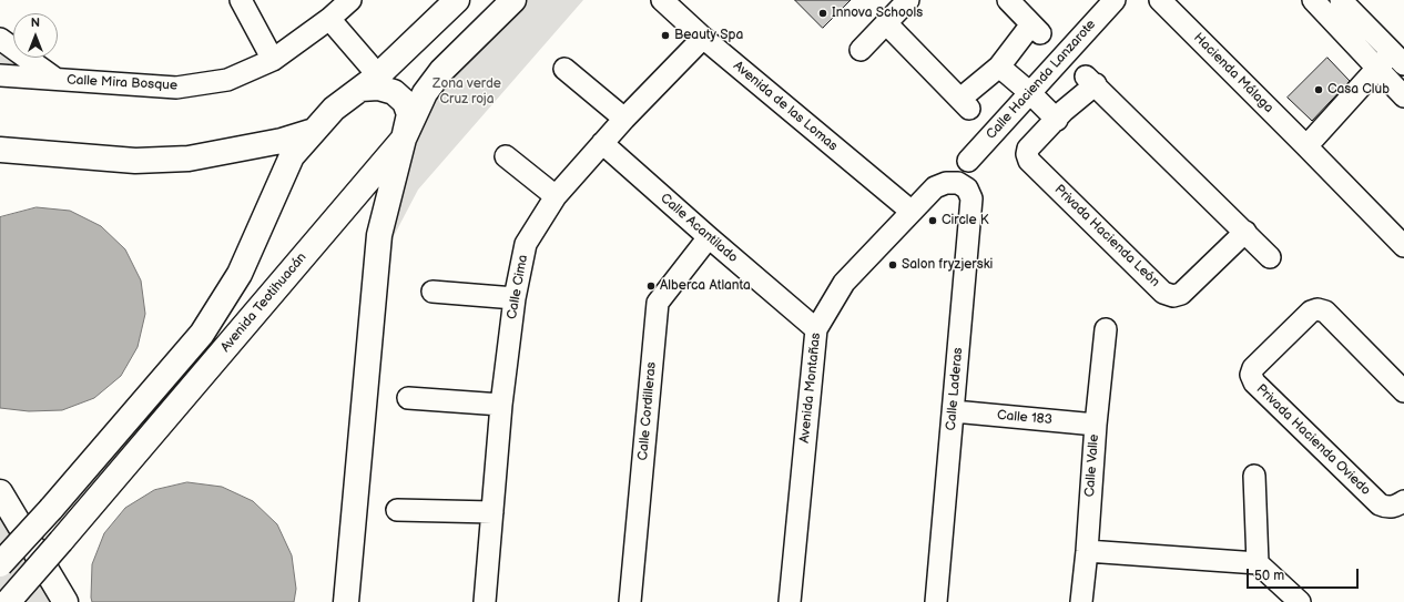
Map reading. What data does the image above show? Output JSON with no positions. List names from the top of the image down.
{
  "streets": {
    "main road": ["Avenida Teotihuacán"],
    "street": [
      "Hacienda Málaga",
      "Calle Hacienda Lanzarote",
      "Calle Mira Bosque",
      "Avenida de las Lomas",
      "Calle Acantilado",
      "Privada Hacienda León",
      "Calle Cima",
      "Avenida Montañas",
      "Calle Laderas",
      "Calle Cordilleras",
      "Calle 183",
      "Privada Hacienda Oviedo",
      "Calle Valle"
    ]
  },
  "crossings": [
    ["Avenida de las Lomas", "Calle Cima"],
    ["Avenida de las Lomas", "Avenida Montañas"],
    ["Calle Acantilado", "Calle Cima"],
    ["Calle Acantilado", "Avenida Montañas"],
    ["Calle Acantilado", "Calle Cordilleras"],
    ["Avenida Montañas", "Calle Laderas"],
    ["Calle Laderas", "Calle 183"],
    ["Calle 183", "Calle Valle"]
  ],
  "parks": ["Zona verde Cruz roja"],
  "places": [
    "Innova Schools",
    "Beauty Spa",
    "Casa Club",
    "Circle K",
    "Salon fryzjerski",
    "Alberca Atlanta"
  ],
  "scale_bar": "50 m",
  "north": "top"
}
